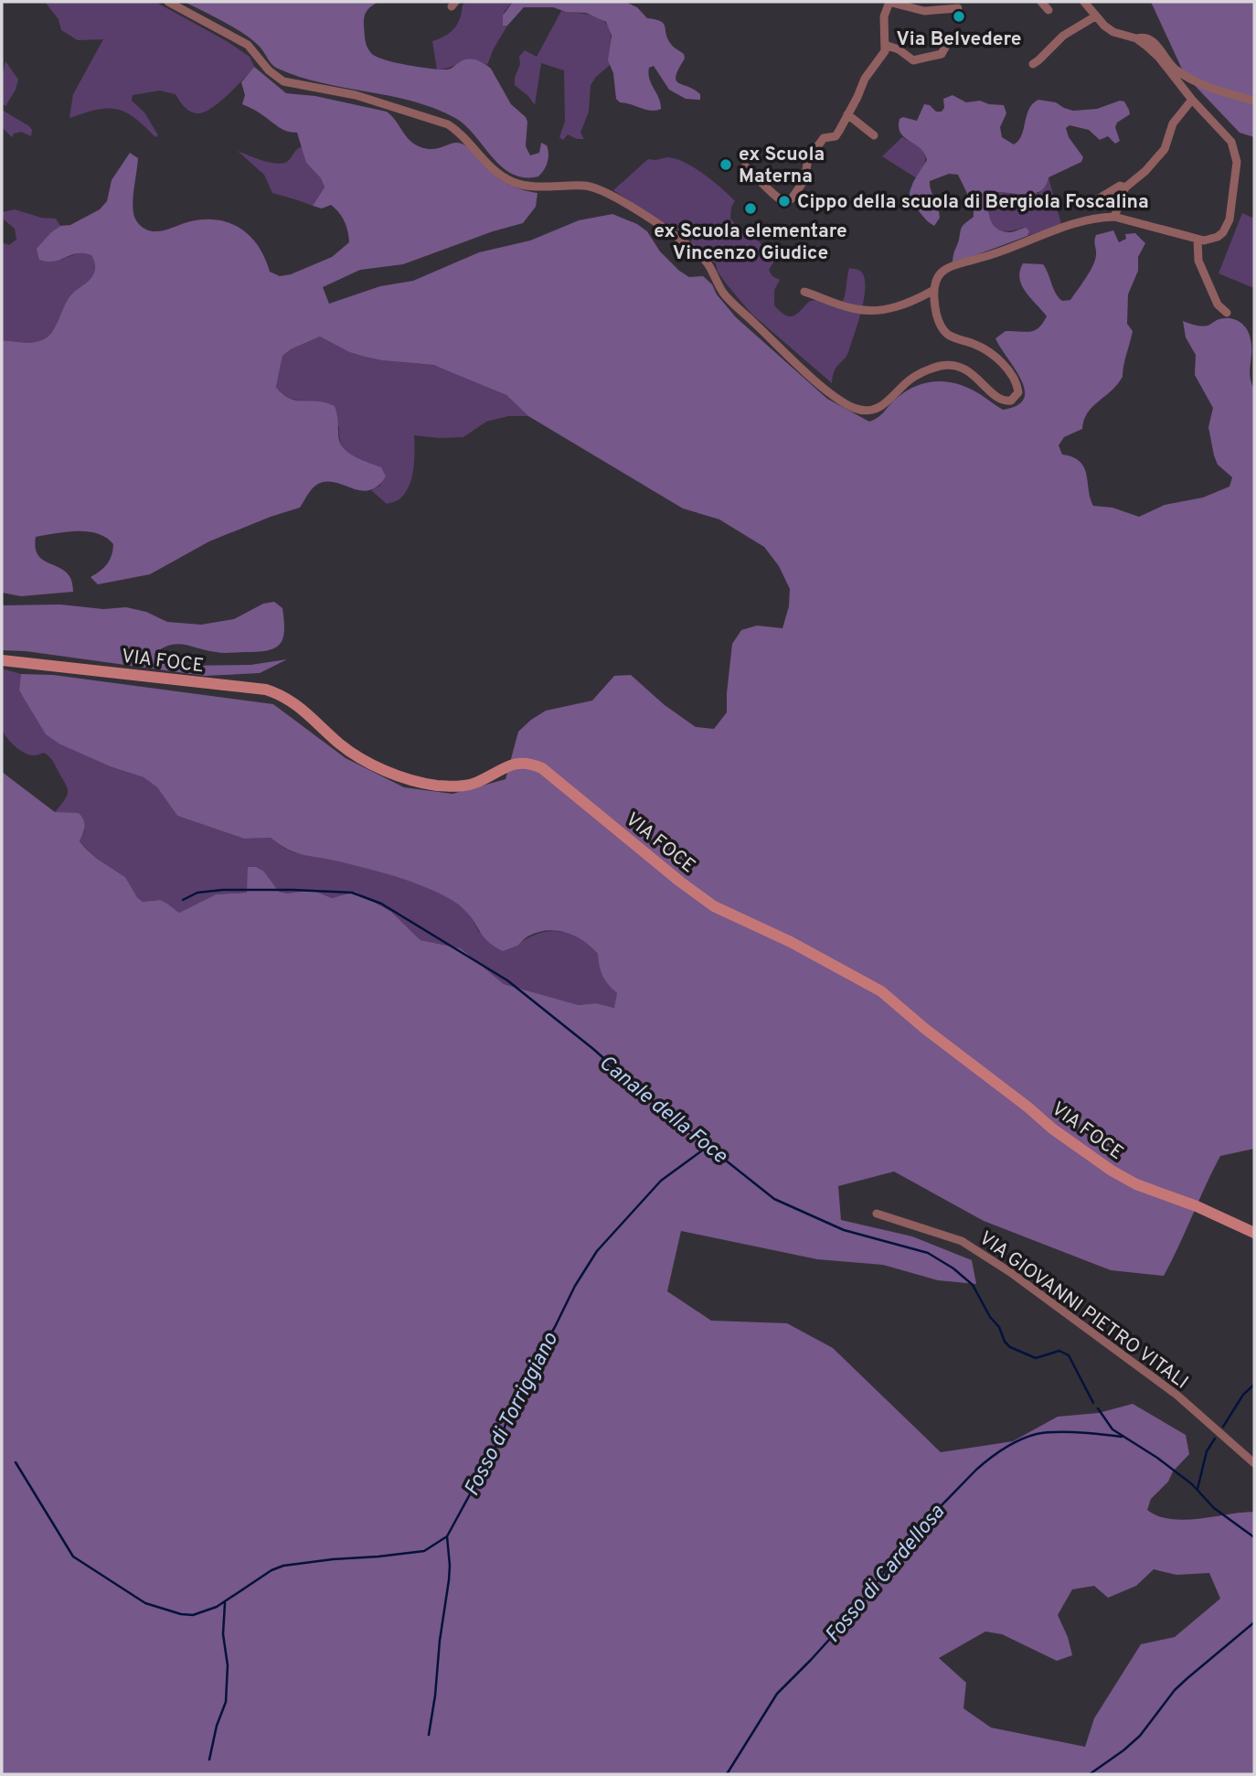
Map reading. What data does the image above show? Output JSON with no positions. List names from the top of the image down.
{
  "streets": {
    "main road": ["VIA FOCE"],
    "street": ["VIA GIOVANNI PIETRO VITALI"]
  },
  "water": ["Canale della Foce", "Fosso di Torriggiano", "Fosso di Cardellosa"],
  "places": [
    "Via Belvedere",
    "ex Scuola Materna",
    "Cippo della scuola di Bergiola Foscalina",
    "ex Scuola elementare Vincenzo Giudice"
  ]
}
